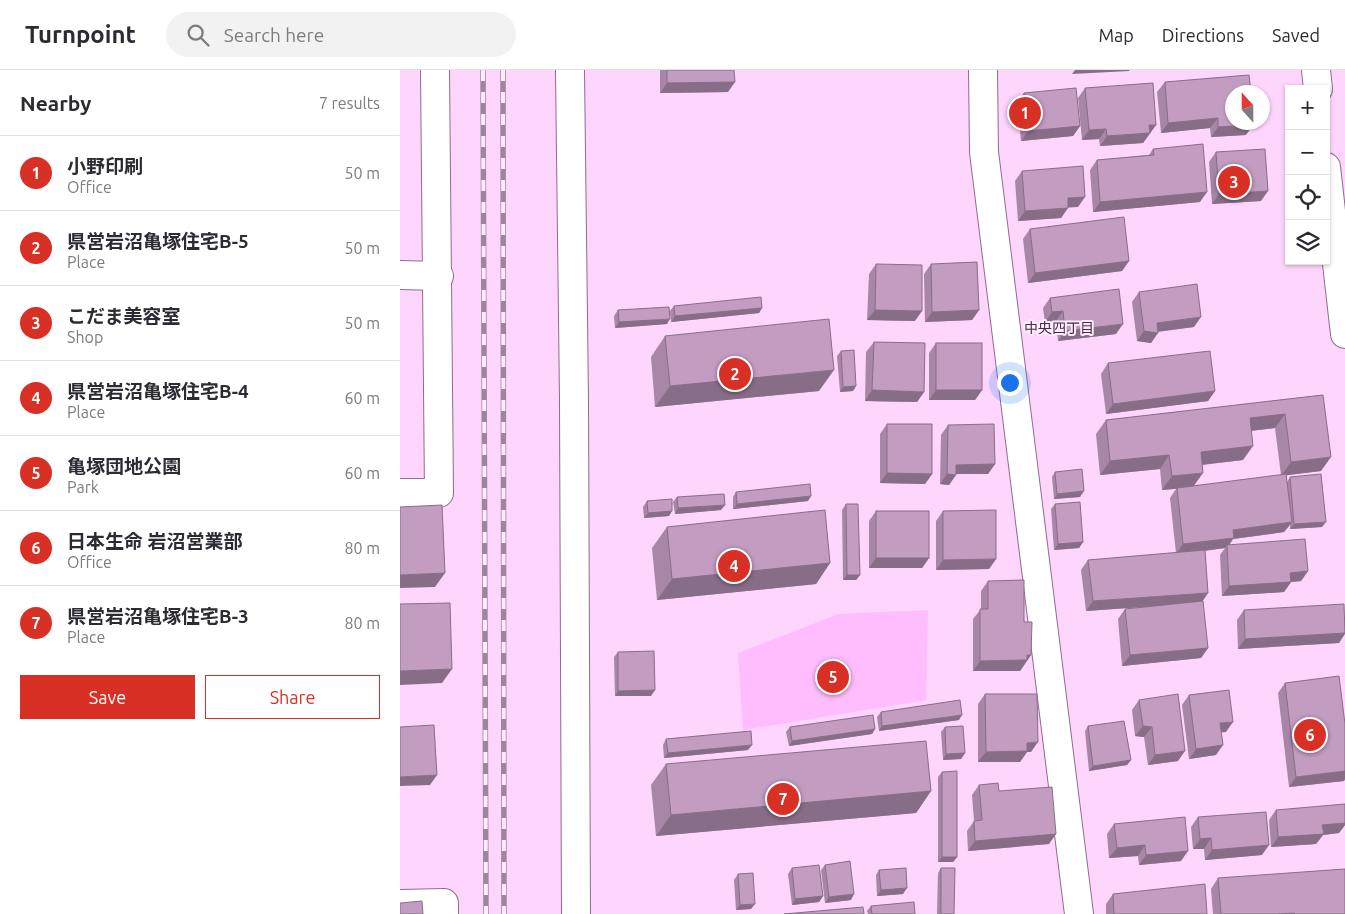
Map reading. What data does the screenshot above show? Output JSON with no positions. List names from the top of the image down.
{
  "districts": ["中央四丁目"],
  "north": "top",
  "page": {
    "header": "Turnpoint",
    "search": "Search here",
    "nav": ["Map", "Directions", "Saved"],
    "heading": ["Nearby", "7 results"],
    "map_buttons": ["+", "−"],
    "pins": [
      "1",
      "3",
      "2",
      "4",
      "5",
      "6",
      "7"
    ],
    "list": [
      {
        "mark": "1",
        "name": "小野印刷",
        "note": "Office",
        "value": "50 m"
      },
      {
        "mark": "2",
        "name": "県営岩沼亀塚住宅B-5",
        "note": "Place",
        "value": "50 m"
      },
      {
        "mark": "3",
        "name": "こだま美容室",
        "note": "Shop",
        "value": "50 m"
      },
      {
        "mark": "4",
        "name": "県営岩沼亀塚住宅B-4",
        "note": "Place",
        "value": "60 m"
      },
      {
        "mark": "5",
        "name": "亀塚団地公園",
        "note": "Park",
        "value": "60 m"
      },
      {
        "mark": "6",
        "name": "日本生命 岩沼営業部",
        "note": "Office",
        "value": "80 m"
      },
      {
        "mark": "7",
        "name": "県営岩沼亀塚住宅B-3",
        "note": "Place",
        "value": "80 m"
      }
    ],
    "buttons": ["Save", "Share"]
  }
}
